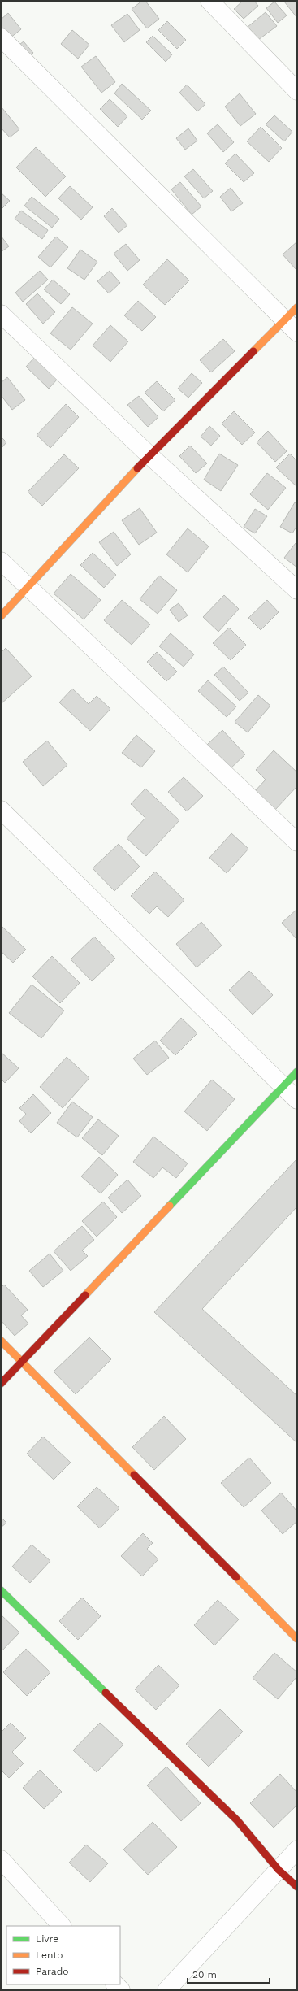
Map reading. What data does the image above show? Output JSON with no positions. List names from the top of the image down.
{
  "legend": ["Livre", "Lento", "Parado"],
  "scale_bar": "20 m"
}
